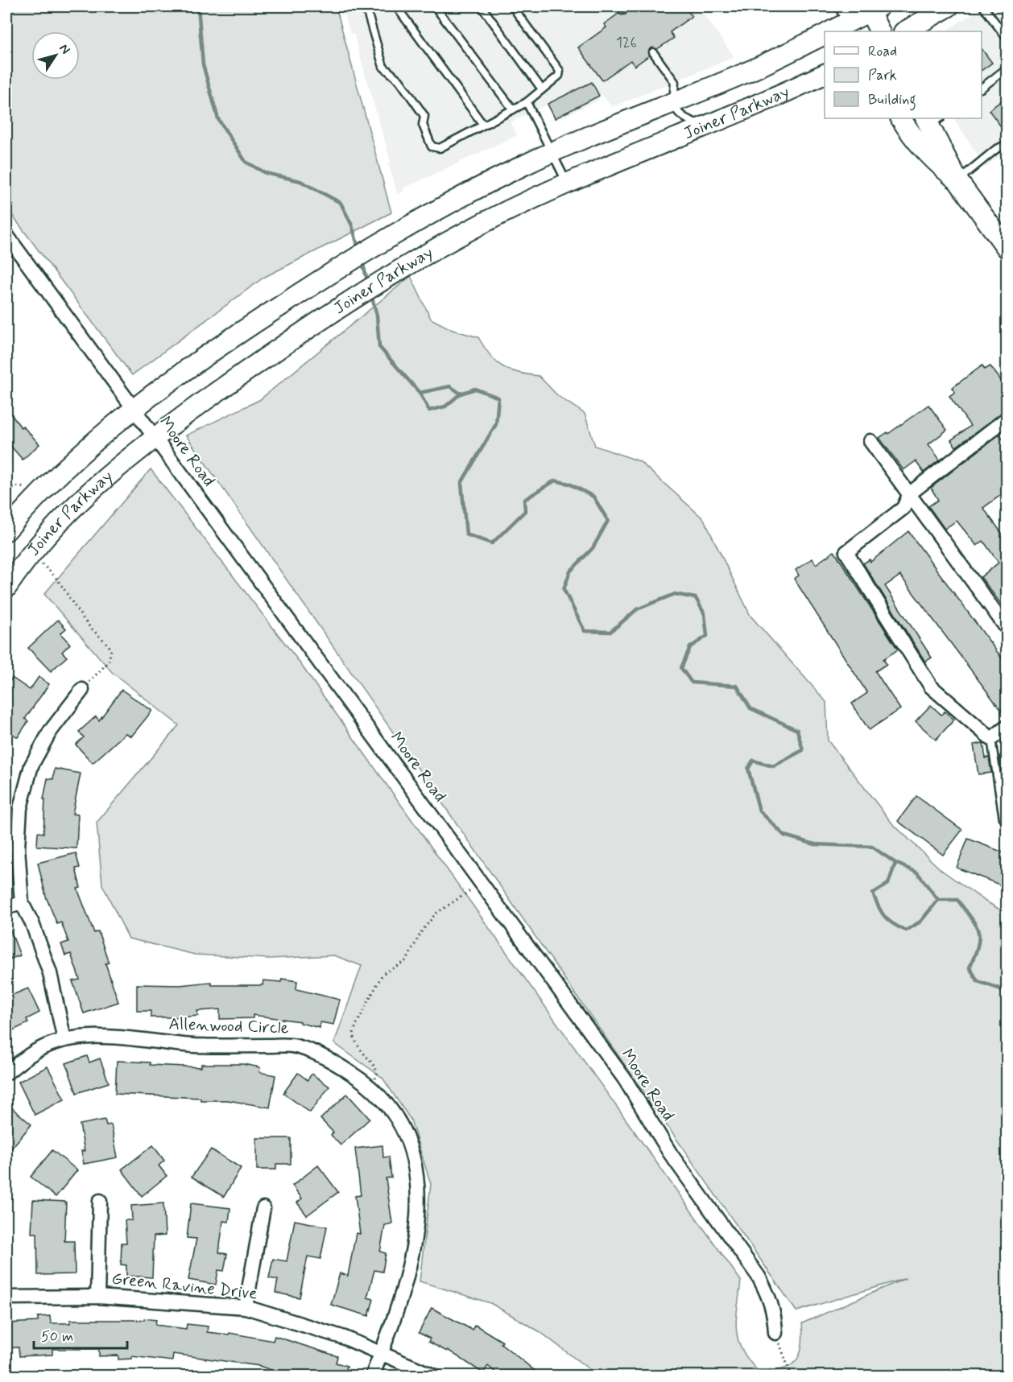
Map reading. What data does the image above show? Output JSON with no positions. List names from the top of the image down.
{
  "streets": {
    "main road": ["Joiner Parkway"],
    "street": ["Moore Road", "Allenwood Circle", "Green Ravine Drive"]
  },
  "crossings": [
    ["Joiner Parkway", "Moore Road"],
    ["Allenwood Circle", "Green Ravine Drive"]
  ],
  "house_numbers": ["126"],
  "legend": ["Road", "Park", "Building"],
  "scale_bar": "50 m",
  "north": "top right"
}
